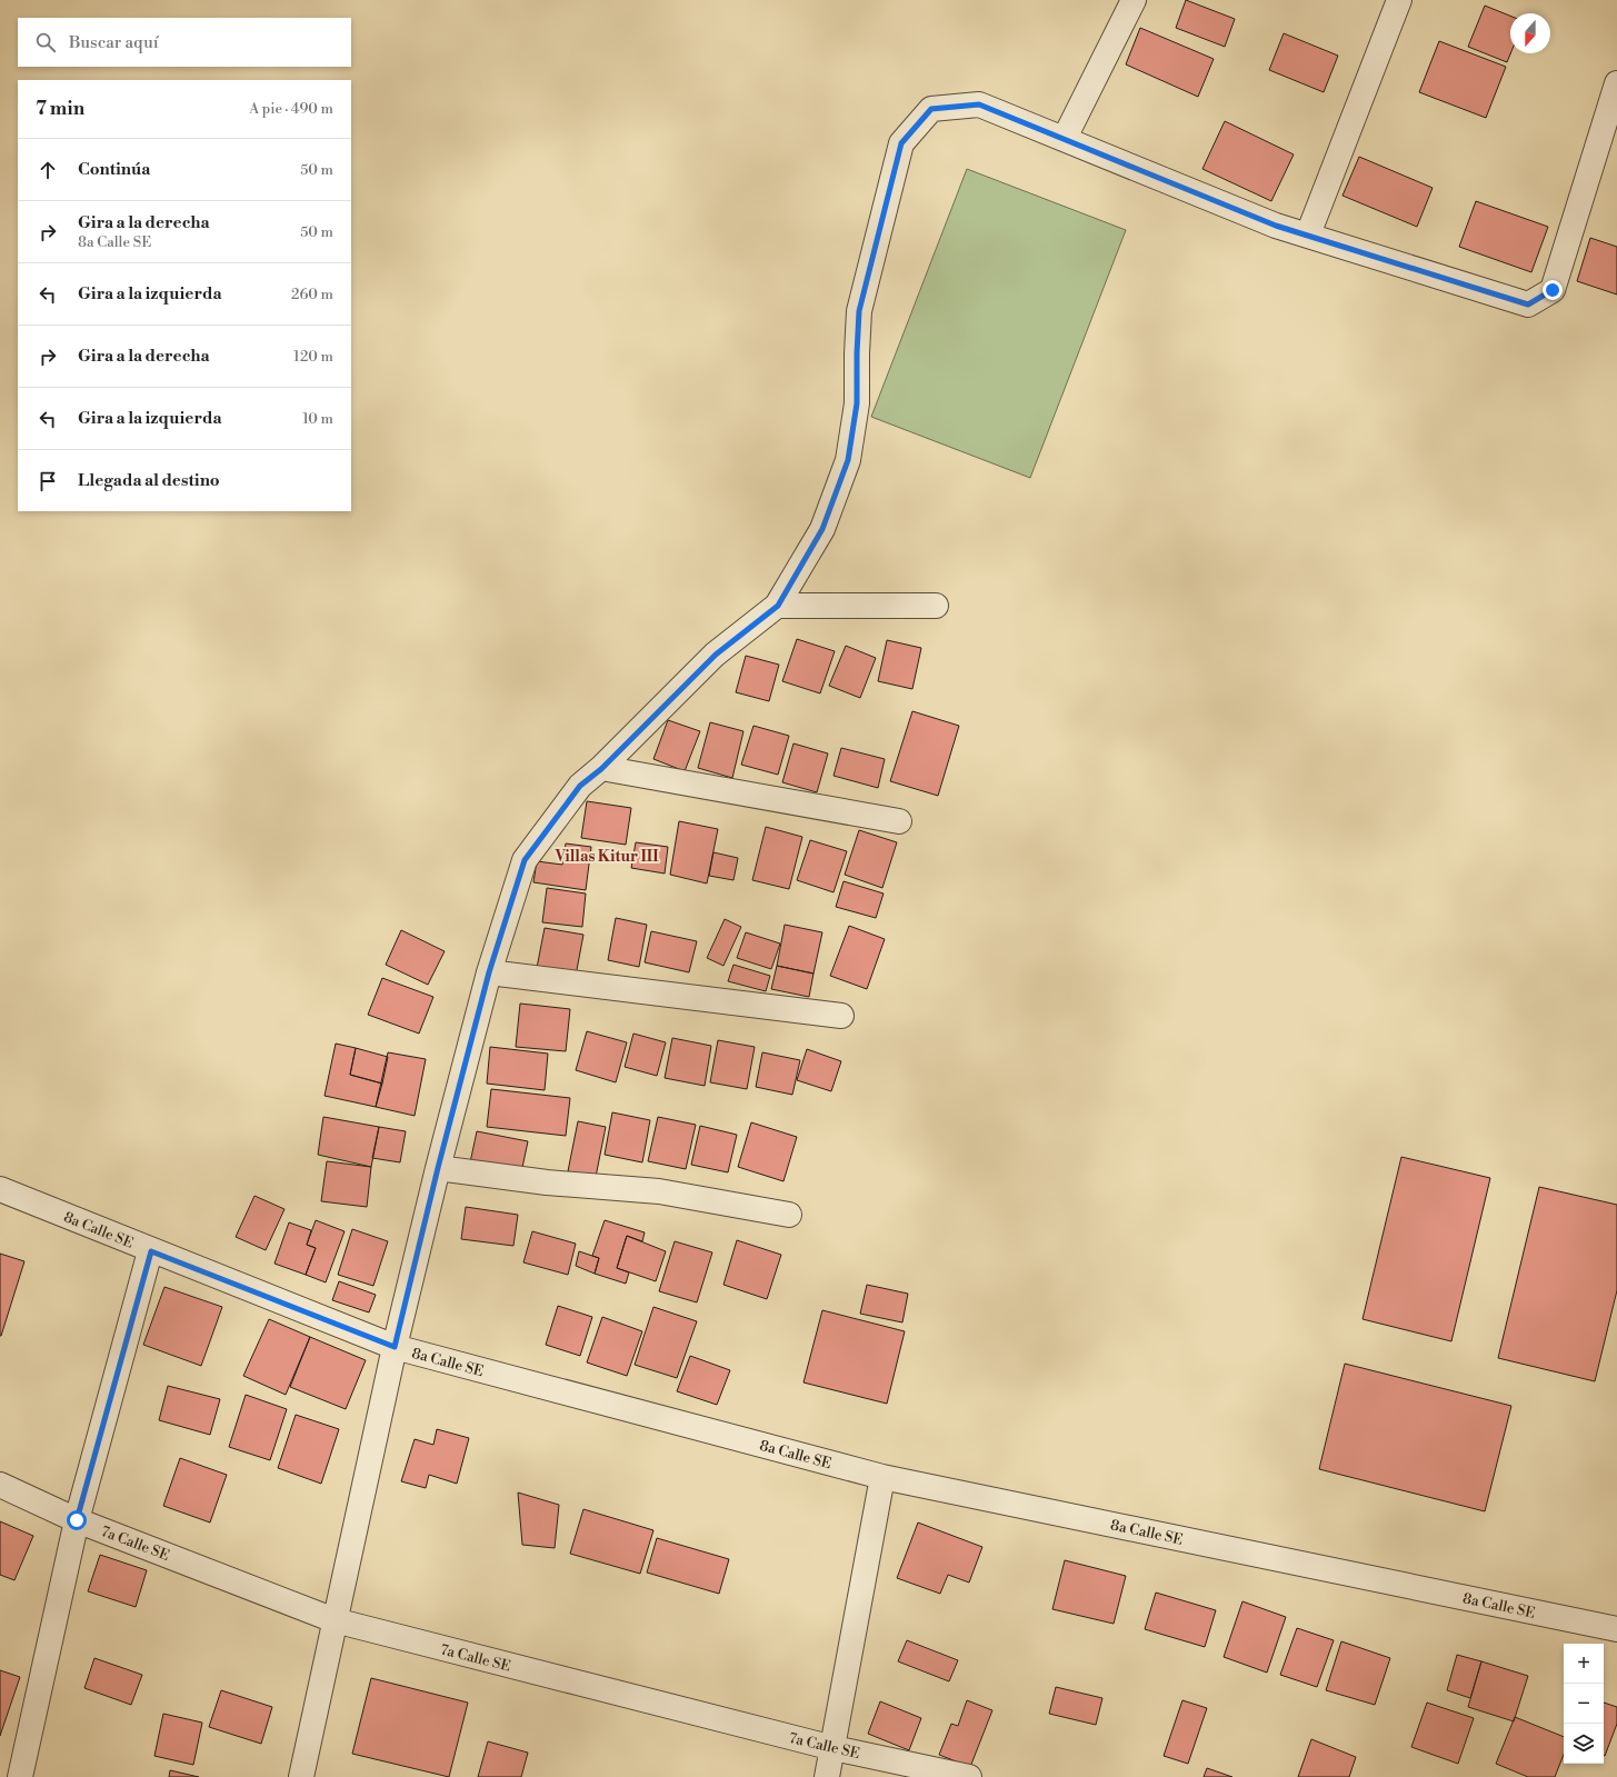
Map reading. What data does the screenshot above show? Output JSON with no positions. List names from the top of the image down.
{
  "streets": {
    "street": ["8a Calle SE", "7a Calle SE"]
  },
  "districts": ["Villas Kitur III"],
  "north": "bottom",
  "page": {
    "search": "Buscar aquí",
    "heading": ["7 min", "A pie · 490 m"],
    "list": [
      ["Continúa", "50 m"],
      ["Gira a la derecha", "8a Calle SE", "50 m"],
      ["Gira a la izquierda", "260 m"],
      ["Gira a la derecha", "120 m"],
      ["Gira a la izquierda", "10 m"],
      "Llegada al destino"
    ],
    "map_buttons": ["+", "−"]
  }
}
